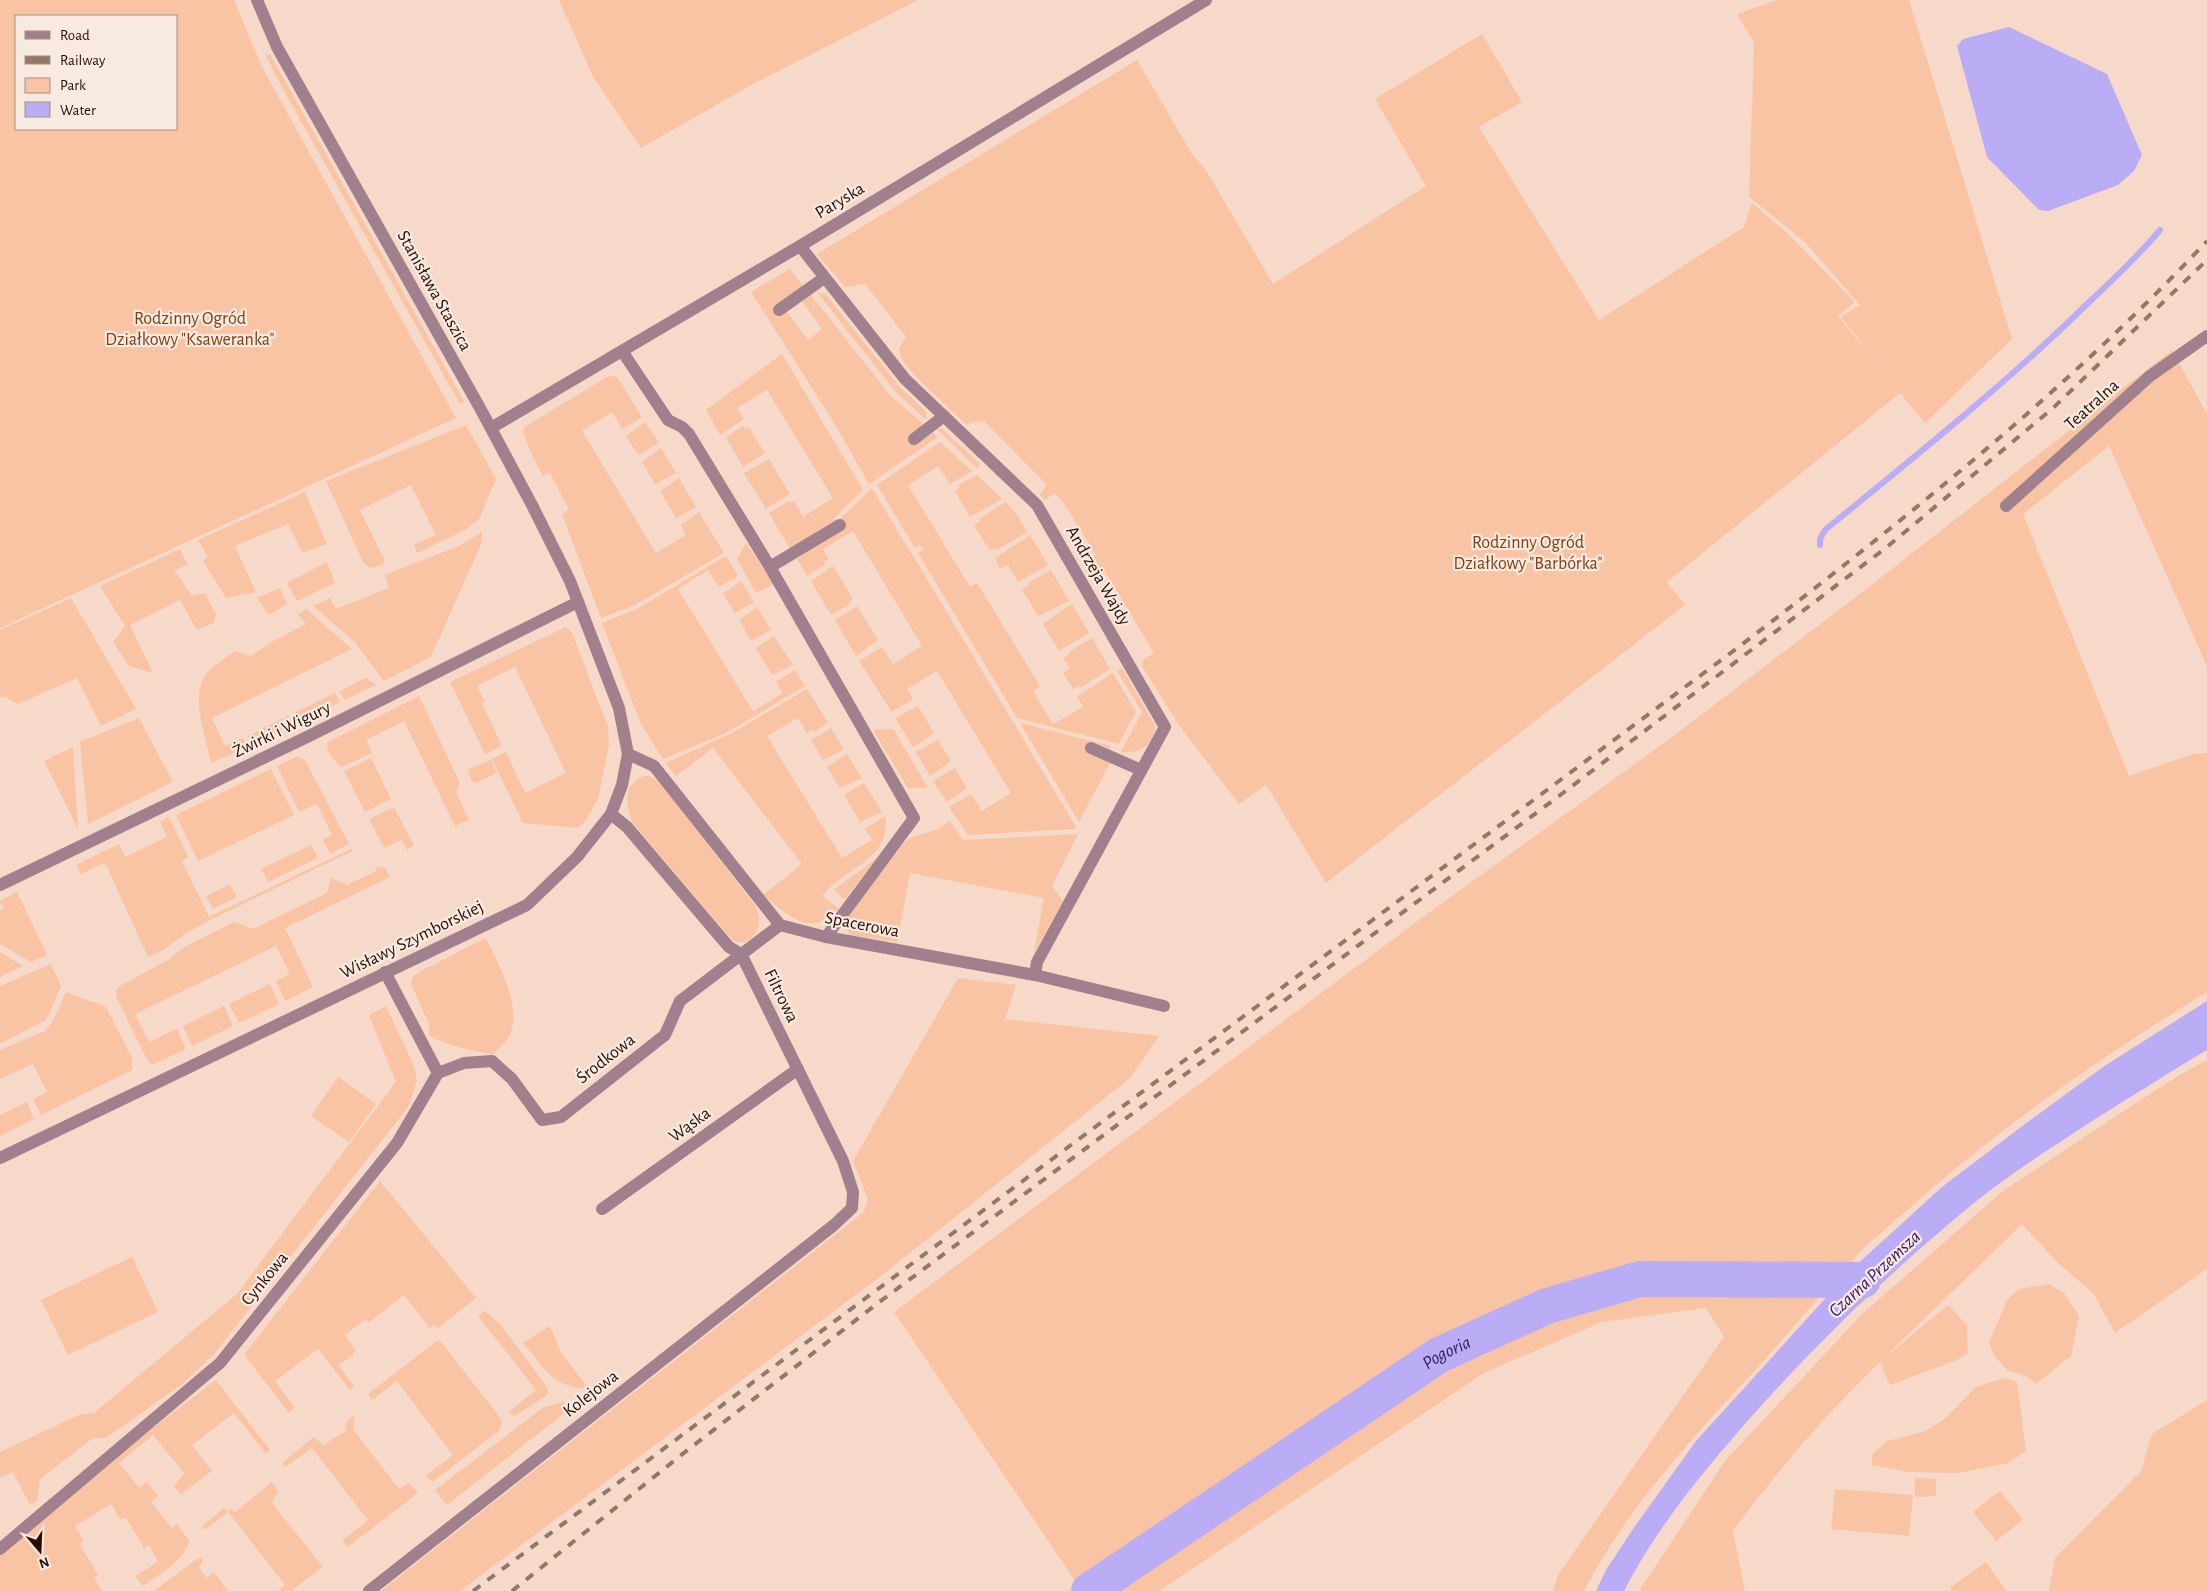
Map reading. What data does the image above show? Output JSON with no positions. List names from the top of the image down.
{
  "streets": {
    "street": [
      "Paryska",
      "Stanisława Staszica",
      "Teatralna",
      "Andrzeja Wajdy",
      "Żwirki i Wigury",
      "Spacerowa",
      "Wisławy Szymborskiej",
      "Filtrowa",
      "Środkowa",
      "Wąska",
      "Cynkowa",
      "Kolejowa"
    ]
  },
  "crossings": [
    ["Paryska", "Stanisława Staszica"],
    ["Paryska", "Andrzeja Wajdy"],
    ["Stanisława Staszica", "Żwirki i Wigury"],
    ["Stanisława Staszica", "Wisławy Szymborskiej"],
    ["Andrzeja Wajdy", "Spacerowa"],
    ["Żwirki i Wigury", "Wisławy Szymborskiej"],
    ["Spacerowa", "Środkowa"],
    ["Wisławy Szymborskiej", "Filtrowa"],
    ["Filtrowa", "Środkowa"],
    ["Filtrowa", "Wąska"],
    ["Filtrowa", "Kolejowa"],
    ["Środkowa", "Cynkowa"]
  ],
  "water": ["Czarna Przemsza", "Pogoria"],
  "parks": ["Rodzinny Ogród Działkowy \"Ksaweranka\"", "Rodzinny Ogród Działkowy \"Barbórka\""],
  "legend": [
    "Road",
    "Railway",
    "Park",
    "Water"
  ],
  "north": "bottom"
}
